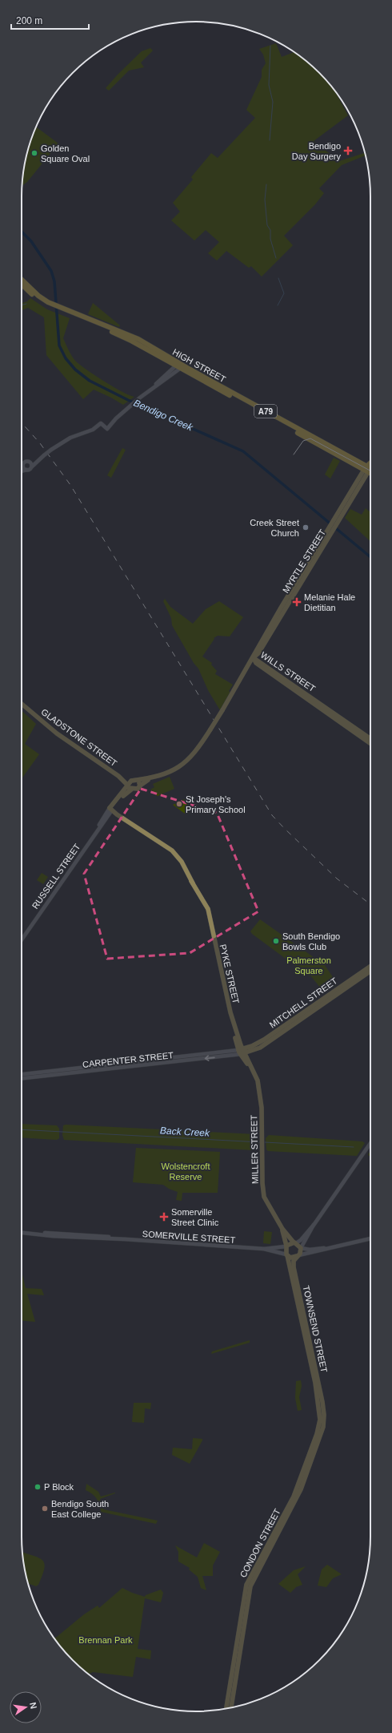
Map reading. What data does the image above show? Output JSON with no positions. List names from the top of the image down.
{
  "streets": {
    "highway": ["HIGH STREET", "A79"],
    "main road": [
      "MYRTLE STREET",
      "WILLS STREET",
      "GLADSTONE STREET",
      "RUSSELL STREET",
      "PYKE STREET",
      "MITCHELL STREET",
      "MILLER STREET",
      "TOWNSEND STREET",
      "CONDON STREET"
    ],
    "street": ["CARPENTER STREET", "SOMERVILLE STREET"]
  },
  "crossings": [
    ["HIGH STREET", "MYRTLE STREET"],
    ["MYRTLE STREET", "WILLS STREET"],
    ["MYRTLE STREET", "GLADSTONE STREET"],
    ["MYRTLE STREET", "RUSSELL STREET"],
    ["GLADSTONE STREET", "RUSSELL STREET"],
    ["RUSSELL STREET", "PYKE STREET"],
    ["PYKE STREET", "MITCHELL STREET"],
    ["PYKE STREET", "CARPENTER STREET"],
    ["PYKE STREET", "MILLER STREET"],
    ["MITCHELL STREET", "CARPENTER STREET"],
    ["MITCHELL STREET", "MILLER STREET"],
    ["CARPENTER STREET", "MILLER STREET"],
    ["MILLER STREET", "SOMERVILLE STREET"],
    ["MILLER STREET", "TOWNSEND STREET"],
    ["SOMERVILLE STREET", "TOWNSEND STREET"],
    ["TOWNSEND STREET", "CONDON STREET"]
  ],
  "water": ["Bendigo Creek", "Back Creek"],
  "parks": ["Palmerston Square", "Wolstencroft Reserve", "Brennan Park"],
  "places": {
    "health": ["Bendigo Day Surgery", "Melanie Hale Dietitian", "Somerville Street Clinic"],
    "other": [
      "Golden Square Oval",
      "Creek Street Church",
      "St Joseph's Primary School",
      "South Bendigo Bowls Club",
      "P Block",
      "Bendigo South East College"
    ]
  },
  "scale_bar": "200 m",
  "north": "right"
}
